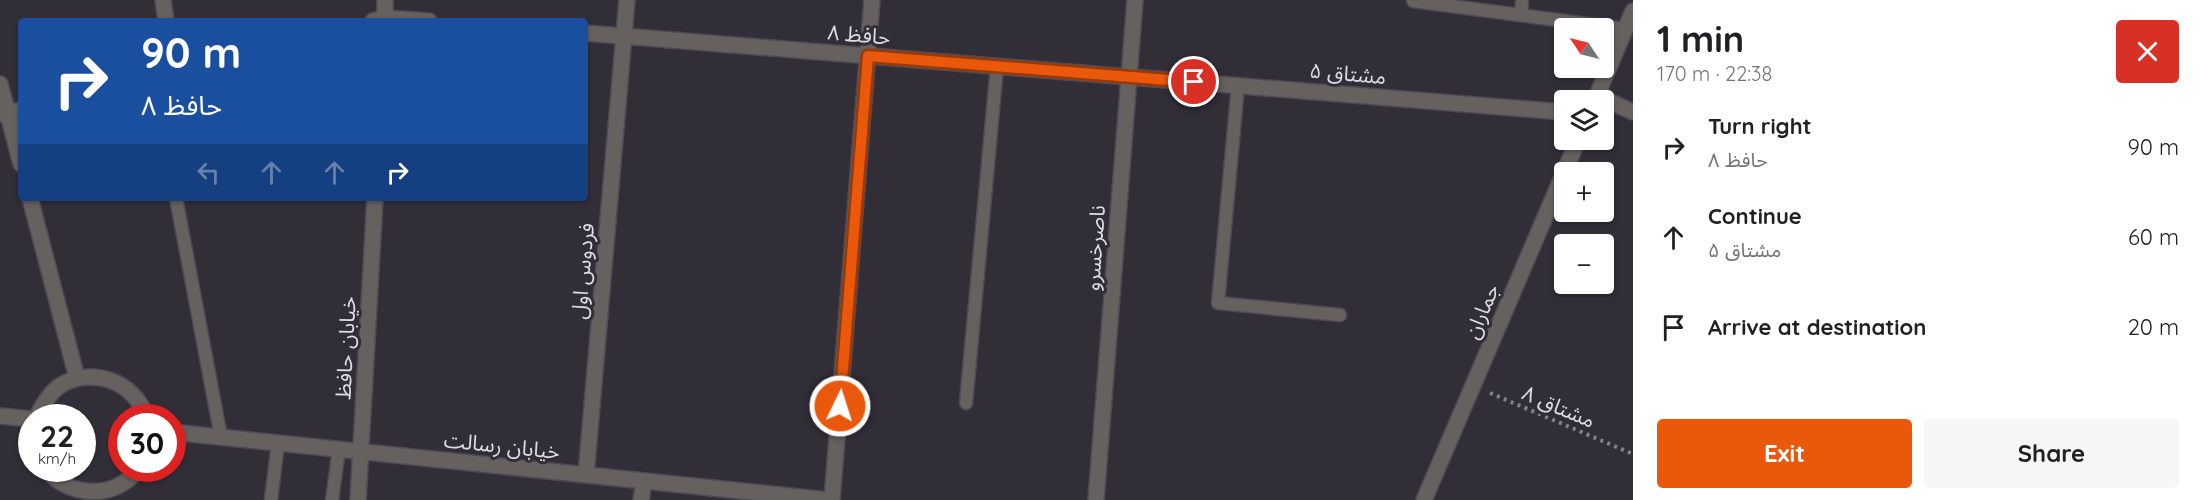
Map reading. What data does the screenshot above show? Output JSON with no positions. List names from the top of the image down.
{
  "streets": {
    "street": [
      "حافظ ۸",
      "مشتاق ۵",
      "ناصرخسرو",
      "فردوس اول",
      "جماران",
      "خیابان حافظ",
      "خیابان رسالت"
    ],
    "path": ["مشتاق ۸"]
  },
  "crossings": [
    ["حافظ ۸", "مشتاق ۵"],
    ["حافظ ۸", "ناصرخسرو"],
    ["حافظ ۸", "فردوس اول"],
    ["مشتاق ۵", "ناصرخسرو"],
    ["فردوس اول", "خیابان رسالت"],
    ["جماران", "مشتاق ۸"],
    ["خیابان حافظ", "خیابان رسالت"]
  ],
  "north": "top left",
  "page": {
    "heading": ["1 min", "170 m · 22:38"],
    "map_buttons": ["+", "−"],
    "turn": ["90 m", "حافظ ۸"],
    "list": [
      {
        "name": "Turn right",
        "note": "حافظ ۸",
        "value": "90 m"
      },
      {
        "name": "Continue",
        "note": "مشتاق ۵",
        "value": "60 m"
      },
      {
        "name": "Arrive at destination",
        "value": "20 m"
      }
    ],
    "speed": "22 km/h",
    "limit": "30",
    "buttons": ["Exit", "Share"]
  }
}
